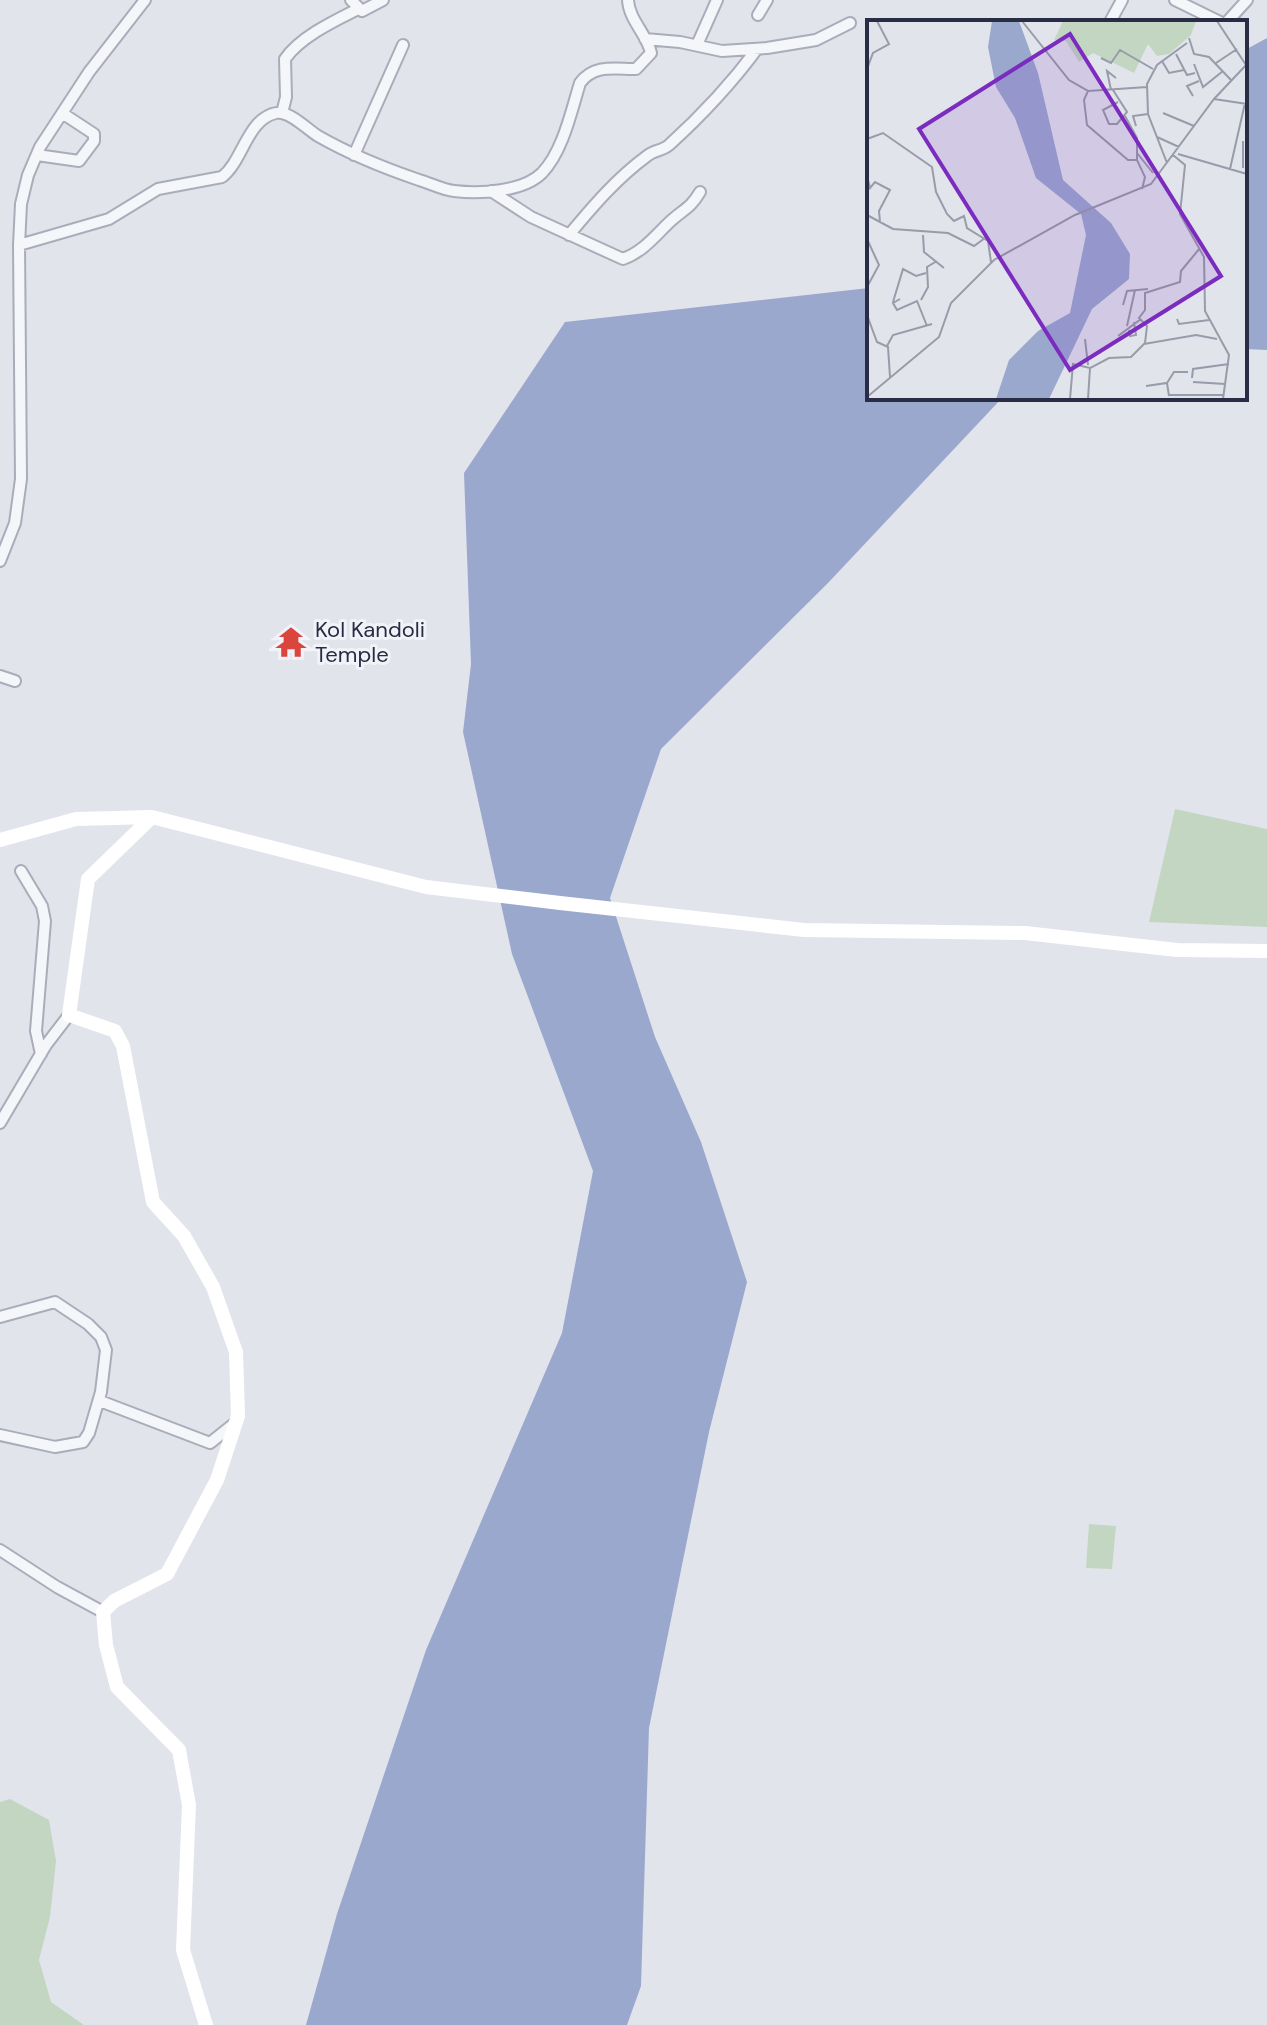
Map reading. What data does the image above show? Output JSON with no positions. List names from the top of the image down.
{
  "places": {
    "temple": ["Kol Kandoli Temple"]
  }
}
